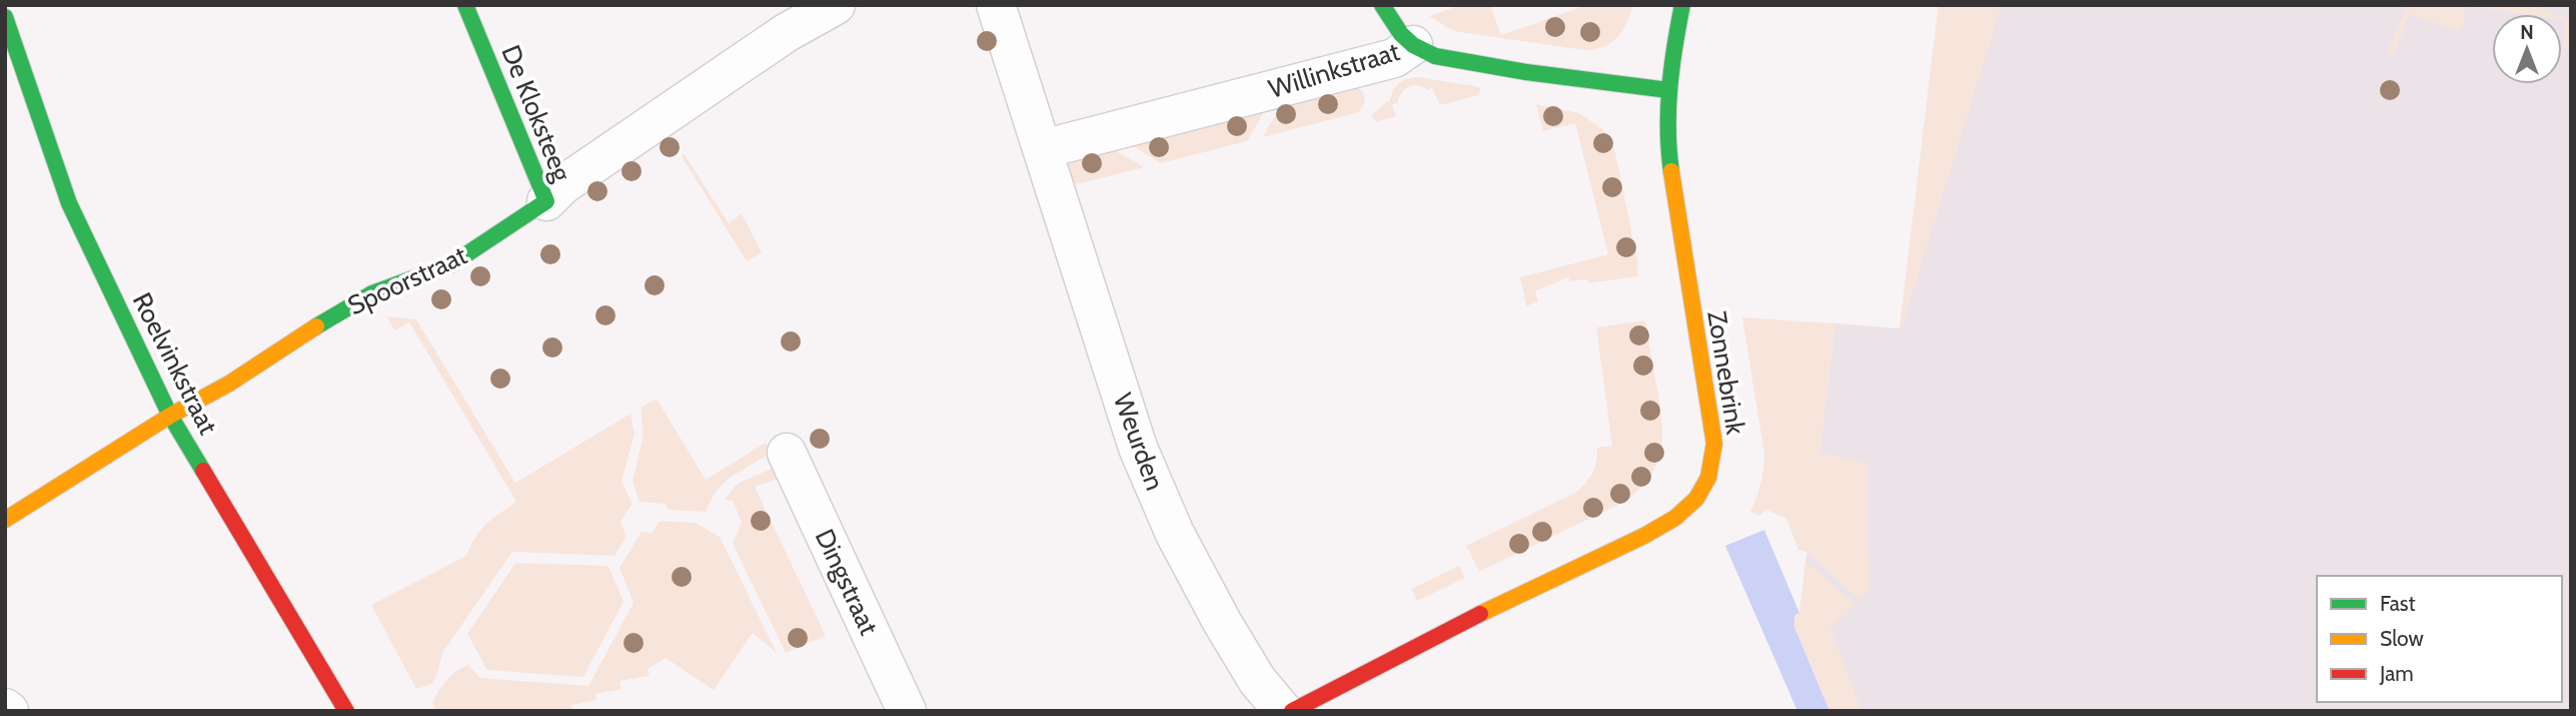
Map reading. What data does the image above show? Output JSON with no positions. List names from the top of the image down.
{
  "streets": {
    "street": [
      "Willinkstraat",
      "De Kloksteeg",
      "Spoorstraat",
      "Roelvinkstraat",
      "Zonnebrink",
      "Weurden",
      "Dingstraat"
    ]
  },
  "crossings": [
    ["Willinkstraat", "Zonnebrink"],
    ["Willinkstraat", "Weurden"],
    ["De Kloksteeg", "Spoorstraat"],
    ["Spoorstraat", "Roelvinkstraat"]
  ],
  "legend": ["Fast", "Slow", "Jam"],
  "north": "top"
}
